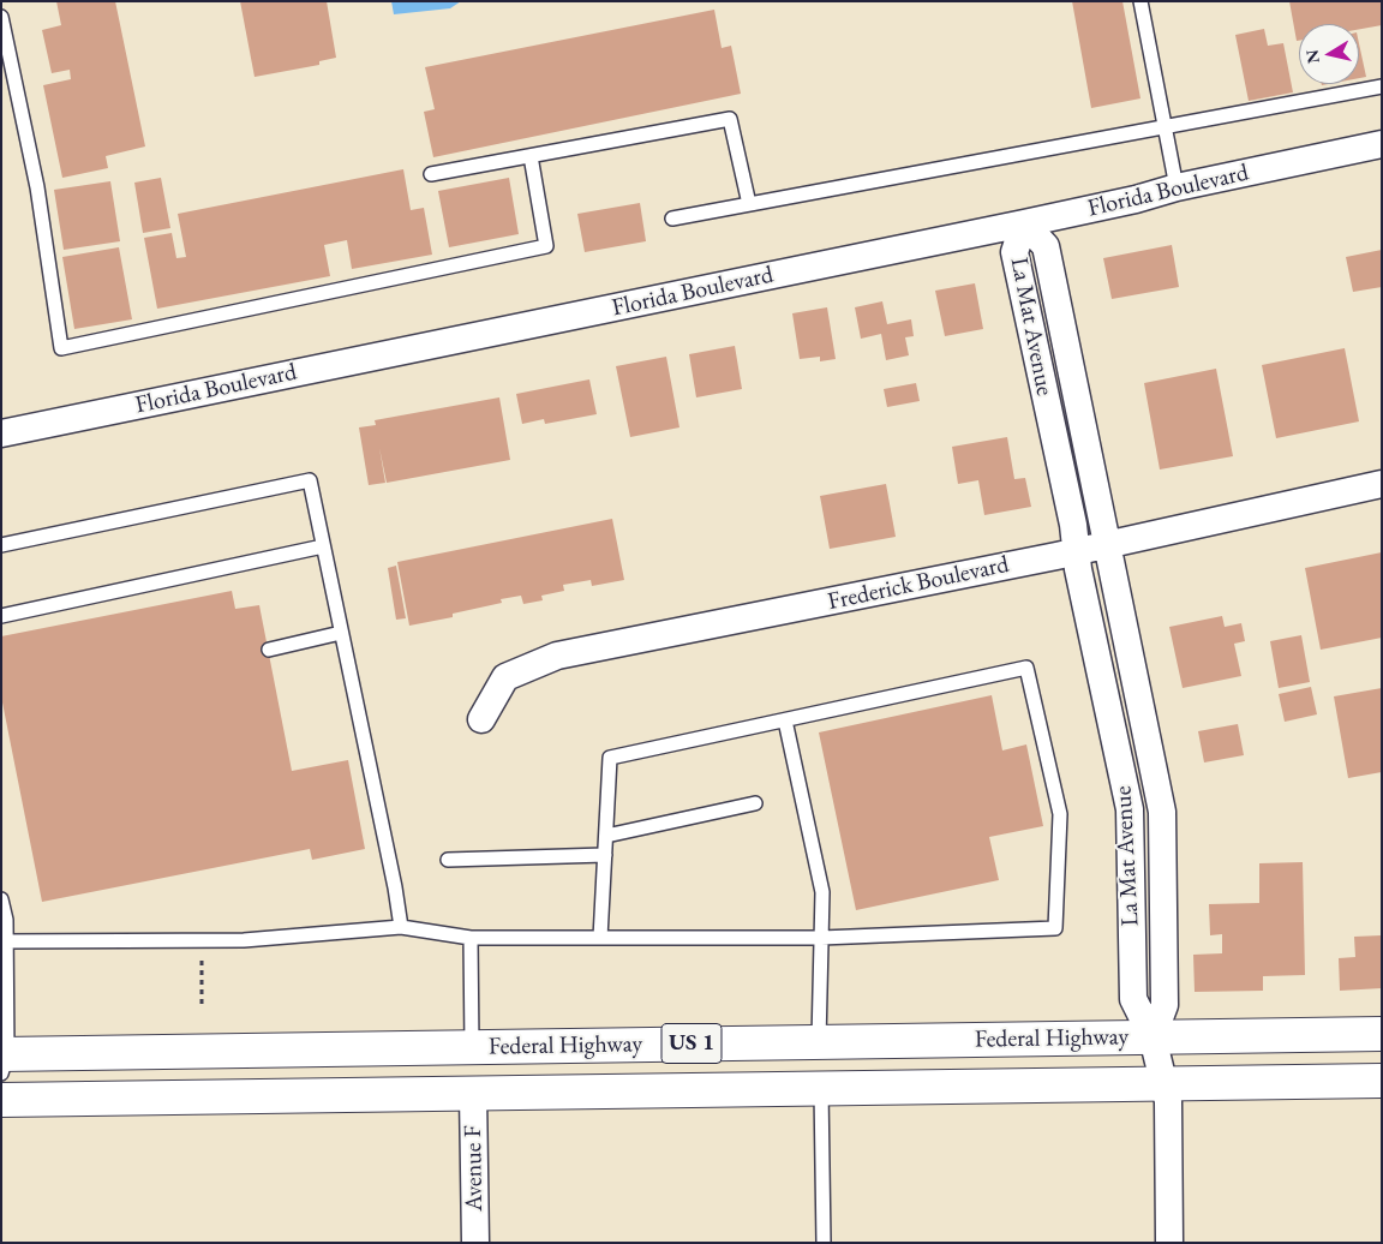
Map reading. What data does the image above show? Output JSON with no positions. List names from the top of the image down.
{
  "streets": {
    "main road": ["Federal Highway", "US 1"],
    "street": [
      "Florida Boulevard",
      "La Mat Avenue",
      "Frederick Boulevard",
      "Avenue F"
    ]
  },
  "crossings": [
    ["Florida Boulevard", "La Mat Avenue"],
    ["La Mat Avenue", "Frederick Boulevard"],
    ["La Mat Avenue", "Federal Highway"],
    ["Federal Highway", "Avenue F"]
  ],
  "north": "left"
}
